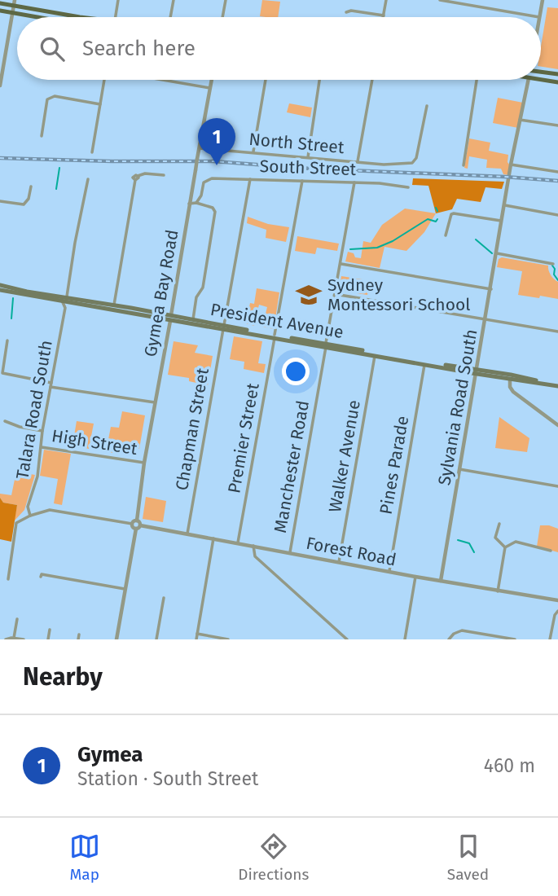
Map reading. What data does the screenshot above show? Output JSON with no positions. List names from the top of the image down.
{
  "streets": {
    "main road": ["President Avenue"],
    "street": [
      "North Street",
      "South Street",
      "Gymea Bay Road",
      "Sylvania Road South",
      "Talara Road South",
      "Chapman Street",
      "Premier Street",
      "High Street",
      "Walker Avenue",
      "Pines Parade",
      "Manchester Road",
      "Forest Road"
    ]
  },
  "crossings": [
    ["North Street", "Gymea Bay Road"],
    ["South Street", "Chapman Street"],
    ["South Street", "Premier Street"],
    ["South Street", "Manchester Road"],
    ["Gymea Bay Road", "President Avenue"],
    ["Gymea Bay Road", "High Street"],
    ["President Avenue", "Sylvania Road South"],
    ["President Avenue", "Chapman Street"],
    ["President Avenue", "Premier Street"],
    ["President Avenue", "Walker Avenue"],
    ["President Avenue", "Pines Parade"],
    ["President Avenue", "Manchester Road"],
    ["Sylvania Road South", "Forest Road"],
    ["Talara Road South", "High Street"],
    ["Chapman Street", "Forest Road"],
    ["Premier Street", "Forest Road"],
    ["Walker Avenue", "Forest Road"],
    ["Pines Parade", "Forest Road"],
    ["Manchester Road", "Forest Road"]
  ],
  "places": {
    "school or university": ["Sydney Montessori School"]
  },
  "page": {
    "search": "Search here",
    "pins": "1",
    "heading": "Nearby",
    "list": [
      {
        "mark": "1",
        "name": "Gymea",
        "note": "Station · South Street",
        "value": "460 m"
      }
    ],
    "nav": ["Map", "Directions", "Saved"]
  }
}
